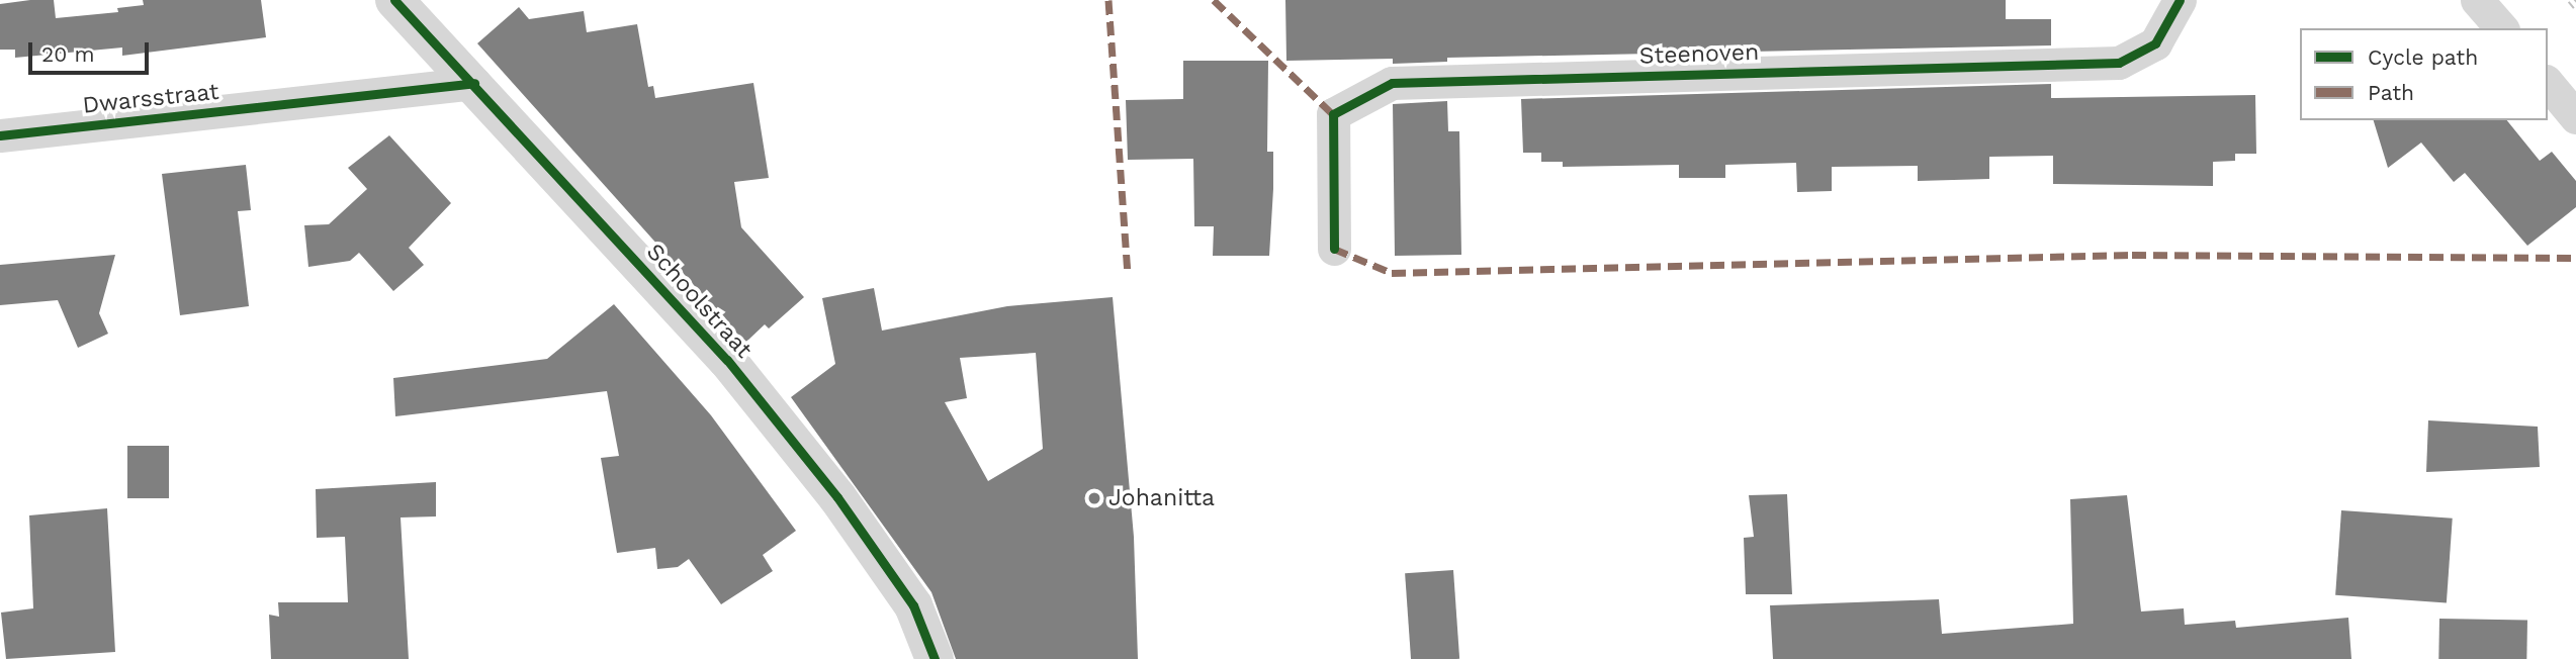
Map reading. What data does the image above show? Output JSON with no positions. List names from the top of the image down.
{
  "streets": {
    "street": ["Steenoven", "Dwarsstraat", "Schoolstraat"]
  },
  "crossings": [
    ["Dwarsstraat", "Schoolstraat"]
  ],
  "places": ["Johanitta"],
  "legend": ["Cycle path", "Path"],
  "scale_bar": "20 m"
}
